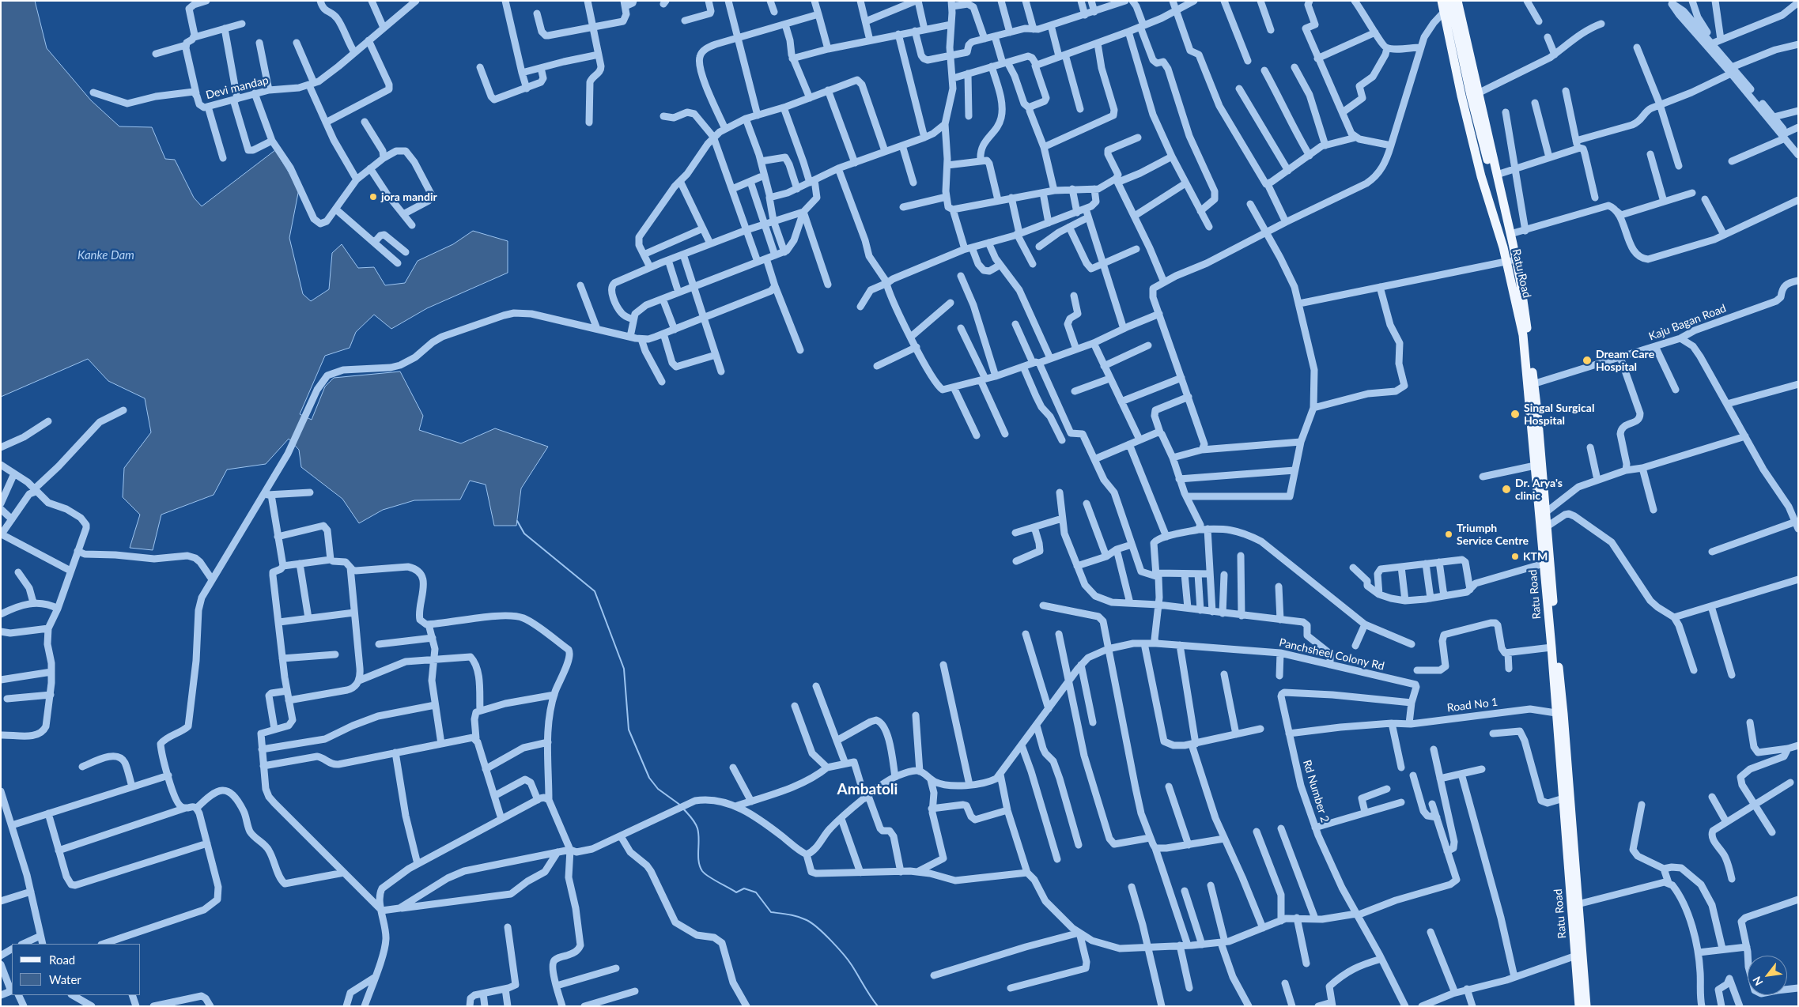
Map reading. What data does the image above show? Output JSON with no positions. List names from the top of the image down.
{
  "streets": {
    "main road": ["Ratu Road"],
    "street": [
      "Devi mandap",
      "Kaju Bagan Road",
      "Panchsheel Colony Rd",
      "Road No 1",
      "Rd Number 2"
    ]
  },
  "crossings": [
    ["Ratu Road", "Kaju Bagan Road"],
    ["Ratu Road", "Road No 1"],
    ["Panchsheel Colony Rd", "Road No 1"],
    ["Panchsheel Colony Rd", "Rd Number 2"],
    ["Road No 1", "Rd Number 2"]
  ],
  "districts": ["Ambatoli"],
  "water": ["Kanke Dam"],
  "places": [
    "jora mandir",
    "Dream Care Hospital",
    "Singal Surgical Hospital",
    "Dr. Arya's clinic",
    "Triumph Service Centre",
    "KTM"
  ],
  "legend": ["Road", "Water"],
  "north": "bottom left"
}
